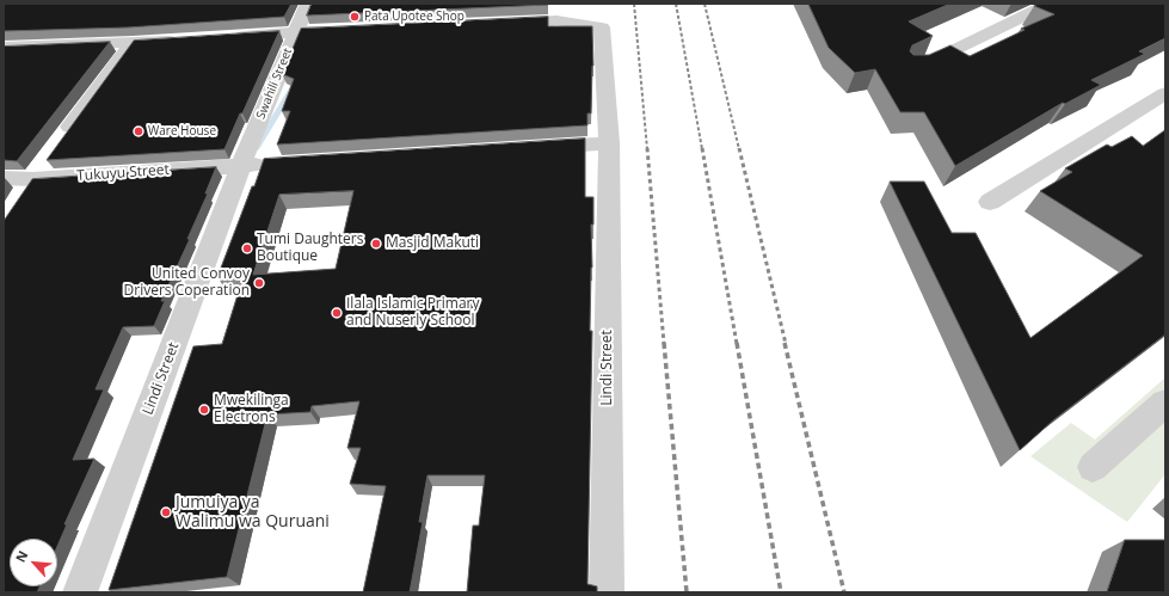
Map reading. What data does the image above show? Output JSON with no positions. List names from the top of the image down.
{
  "streets": {
    "street": ["Swahili Street", "Tukuyu Street", "Lindi Street"]
  },
  "crossings": [
    ["Swahili Street", "Tukuyu Street"],
    ["Swahili Street", "Lindi Street"],
    ["Tukuyu Street", "Lindi Street"]
  ],
  "places": [
    "Pata Upotee Shop",
    "Ware House",
    "Masjid Makuti",
    "Tumi Daughters Boutique",
    "United Convoy Drivers Coperation",
    "Ilala Islamic Primary and Nuserly School",
    "Mwekilinga Electrons",
    "Jumuiya ya Walimu wa Quruani"
  ],
  "north": "top left"
}
